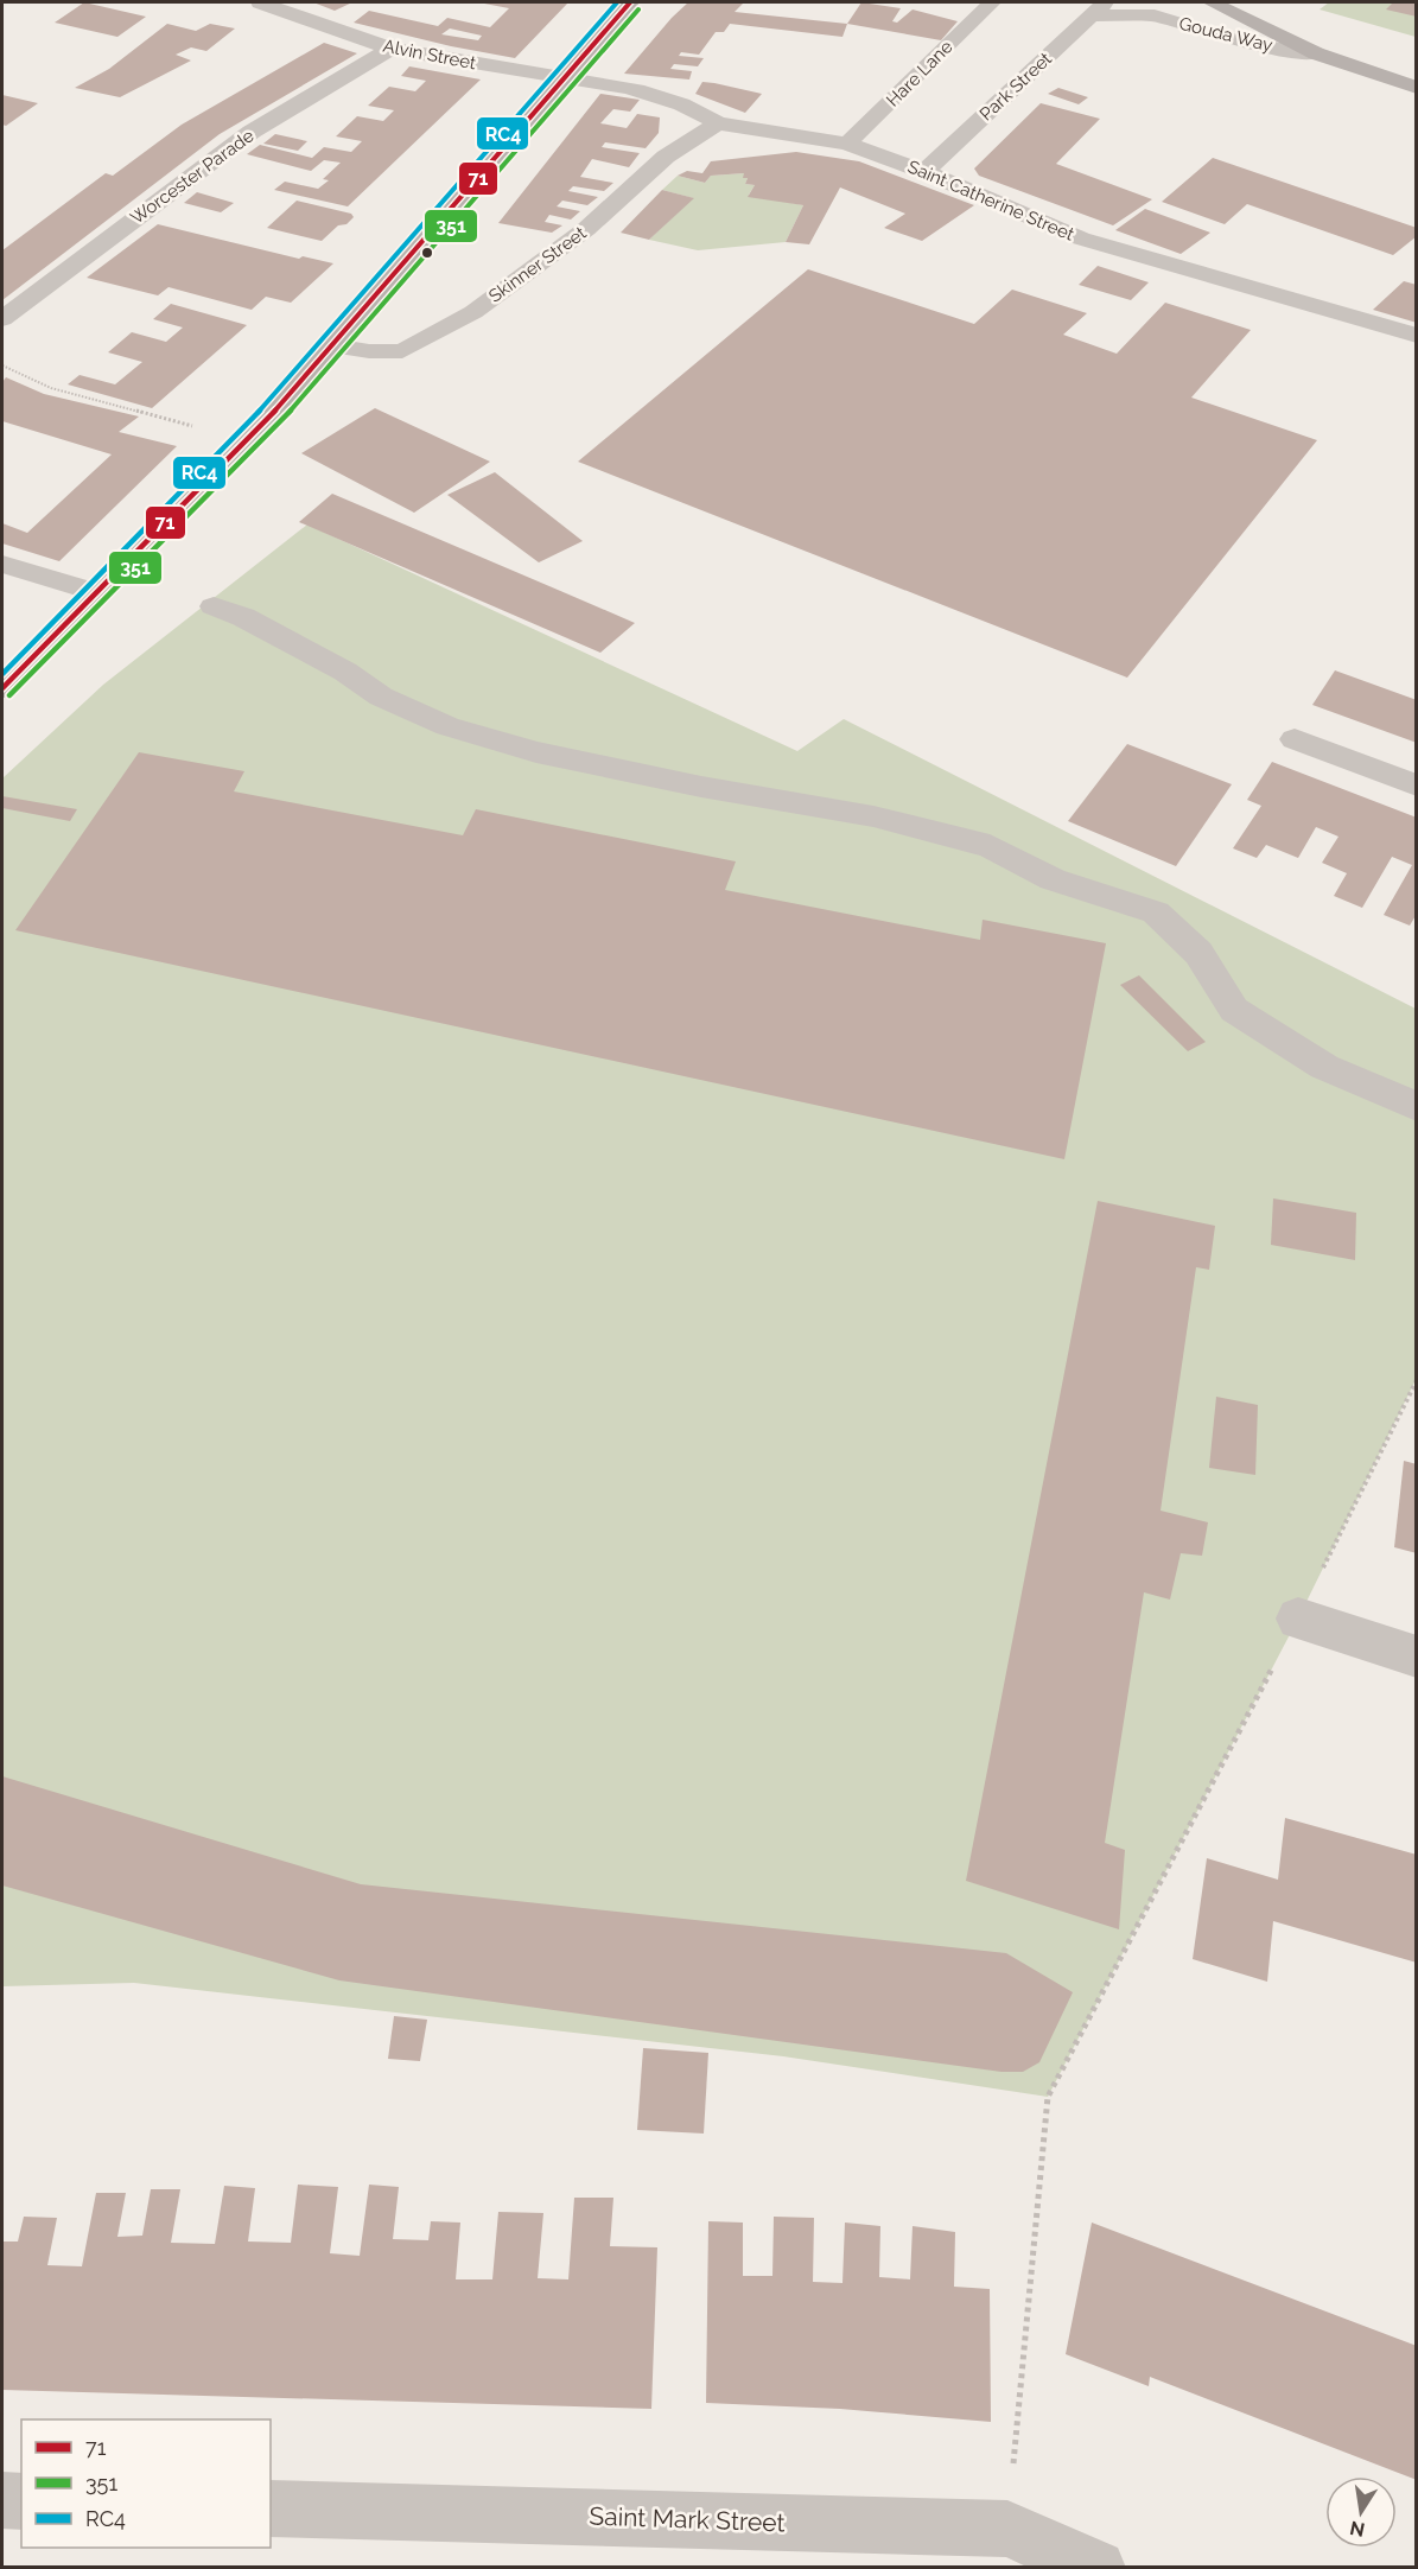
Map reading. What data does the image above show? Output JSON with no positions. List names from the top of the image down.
{
  "streets": {
    "main road": ["Gouda Way"],
    "street": [
      "Alvin Street",
      "Hare Lane",
      "Park Street",
      "Worcester Parade",
      "Saint Catherine Street",
      "Skinner Street",
      "Saint Mark Street"
    ]
  },
  "crossings": [
    ["Gouda Way", "Park Street"],
    ["Alvin Street", "Worcester Parade"],
    ["Alvin Street", "Saint Catherine Street"],
    ["Hare Lane", "Saint Catherine Street"],
    ["Park Street", "Saint Catherine Street"],
    ["Saint Catherine Street", "Skinner Street"]
  ],
  "lines": ["transit line 71", "transit line RC4", "transit line 351"],
  "legend": ["71", "351", "RC4"],
  "north": "bottom"
}
